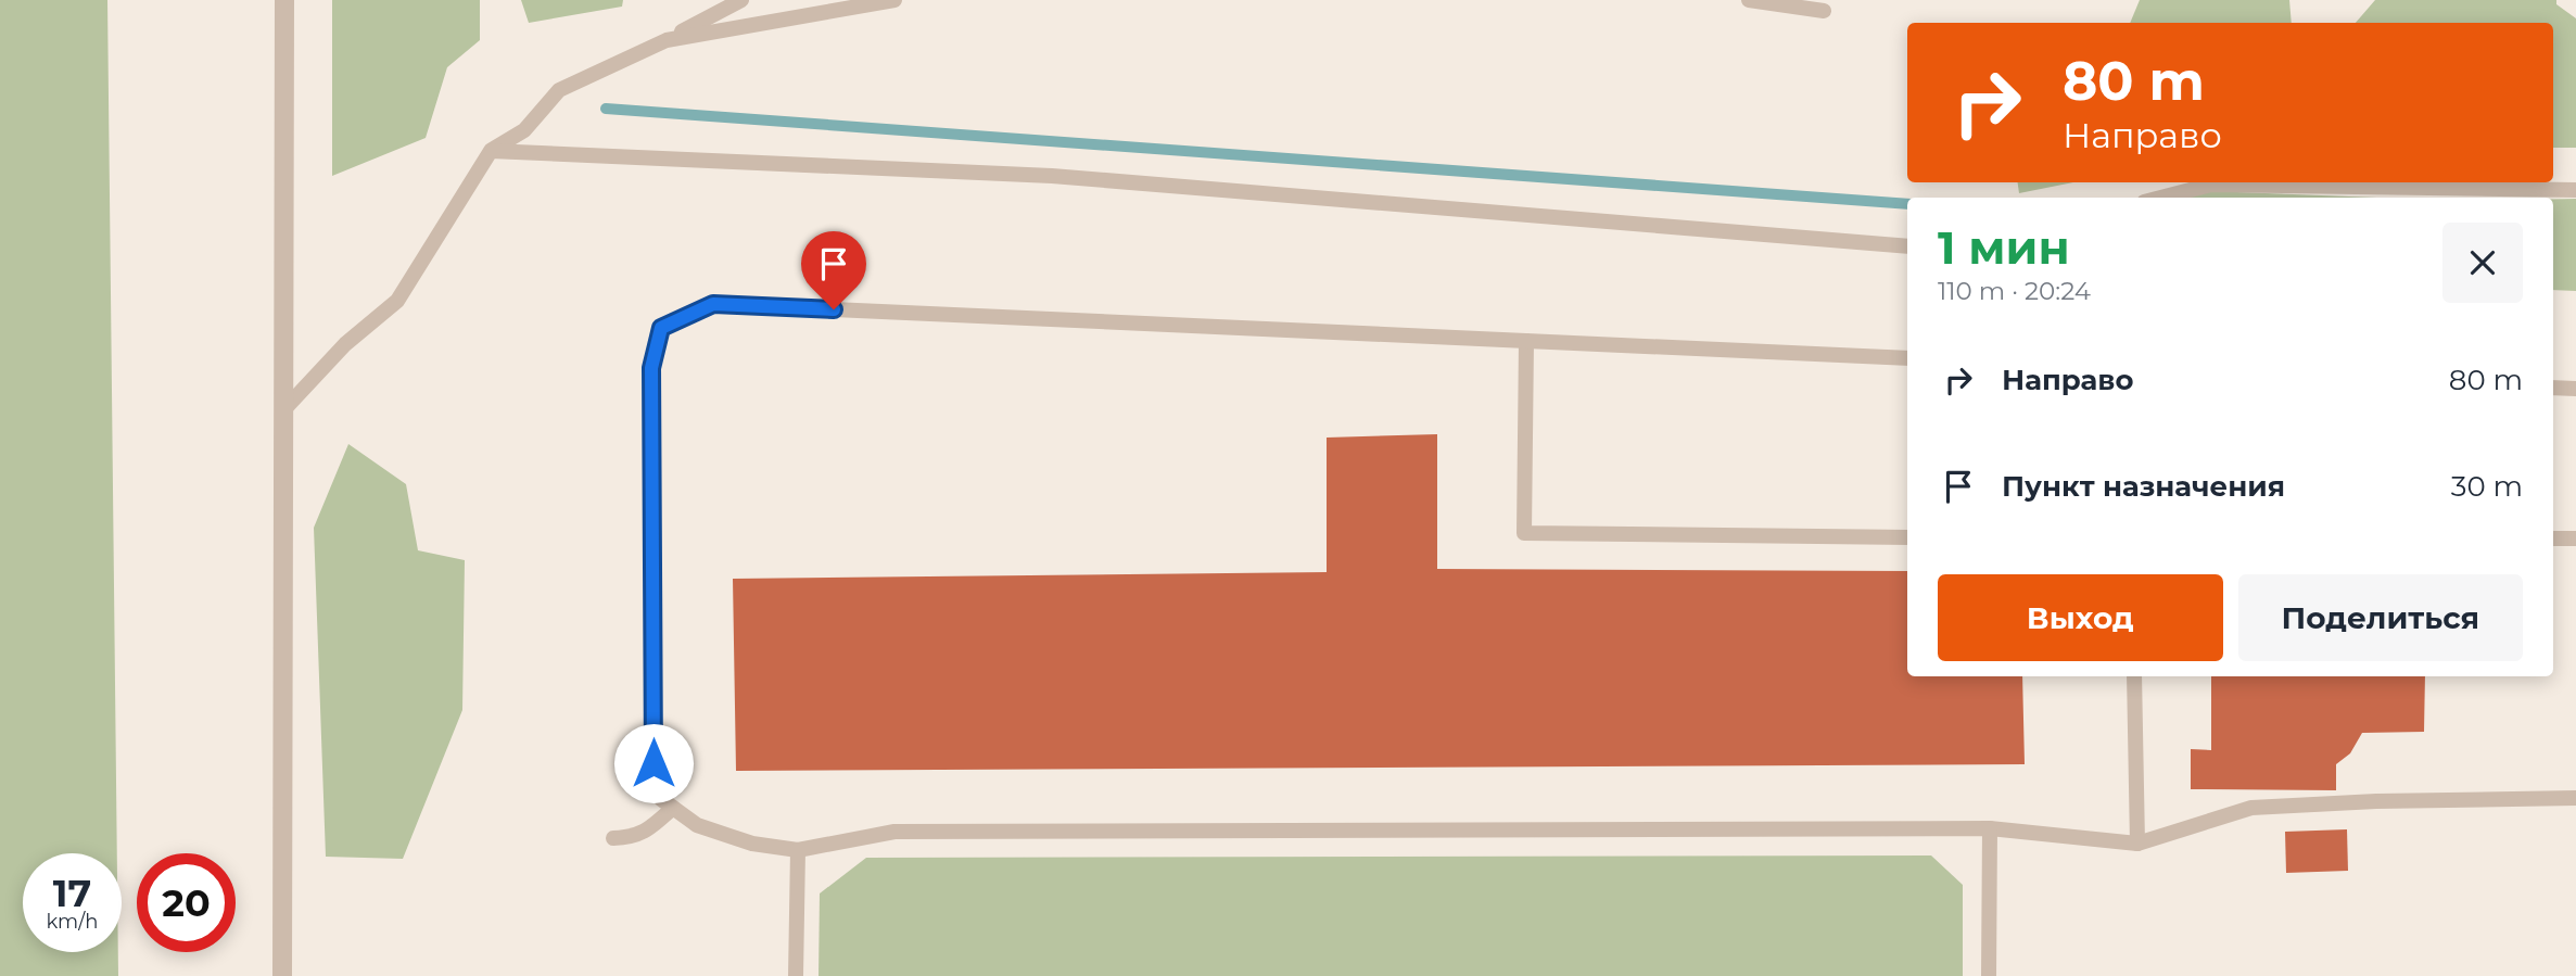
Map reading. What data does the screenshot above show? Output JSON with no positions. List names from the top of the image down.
{
  "page": {
    "turn": ["80 m", "Направо"],
    "heading": ["1 мин", "110 m · 20:24"],
    "list": [
      {
        "name": "Направо",
        "value": "80 m"
      },
      {
        "name": "Пункт назначения",
        "value": "30 m"
      }
    ],
    "buttons": ["Выход", "Поделиться"],
    "speed": "17 km/h",
    "limit": "20"
  }
}
